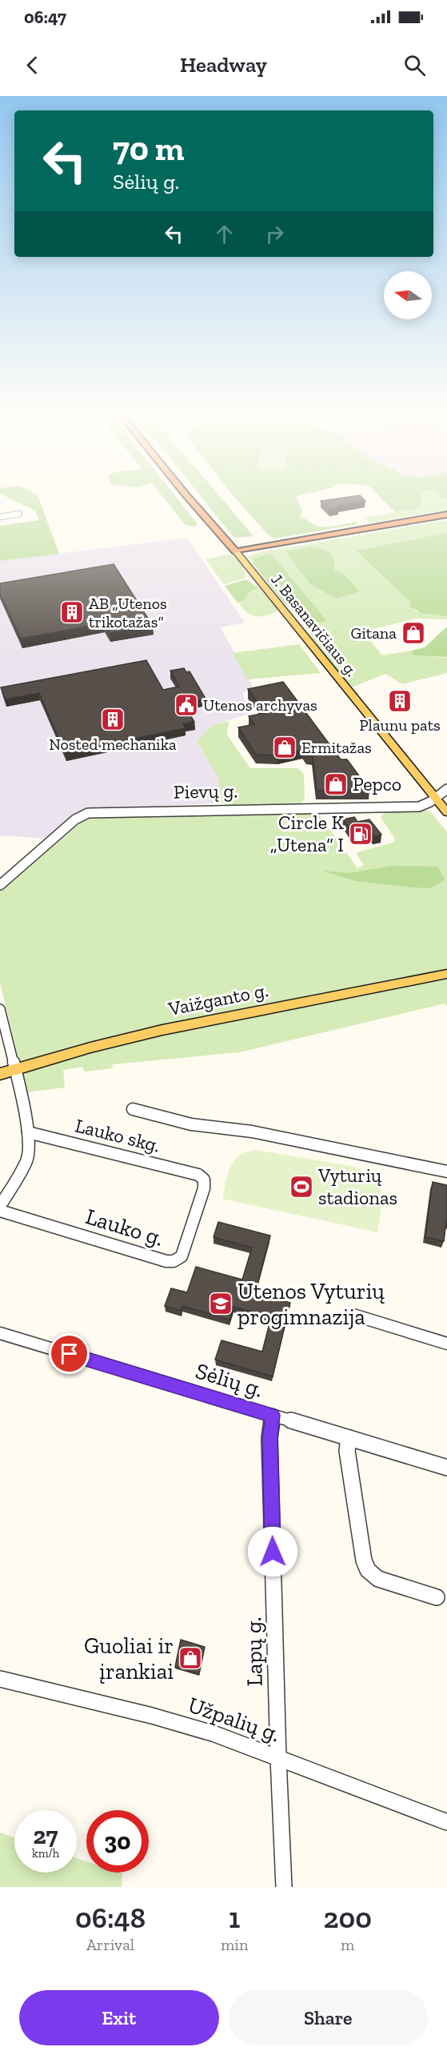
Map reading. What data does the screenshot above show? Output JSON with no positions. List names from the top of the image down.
{
  "streets": {
    "highway": ["J. Basanavičiaus g."],
    "main road": ["Vaižganto g."],
    "street": [
      "Pievų g.",
      "Lauko skg.",
      "Lauko g.",
      "Sėlių g.",
      "Lapų g.",
      "Užpalių g."
    ]
  },
  "crossings": [
    ["J. Basanavičiaus g.", "Pievų g."],
    ["Lauko skg.", "Lauko g."],
    ["Sėlių g.", "Lapų g."],
    ["Lapų g.", "Užpalių g."]
  ],
  "places": {
    "building": ["AB „Utenos trikotažas“", "Plaunu pats", "Nosted mechanika"],
    "shop": [
      "Gitana",
      "Ermitažas",
      "Pepco",
      "Guoliai ir įrankiai"
    ],
    "public building": ["Utenos archyvas"],
    "fuel station": ["Circle K „Utena“ I"],
    "sports": ["Vyturių stadionas"],
    "school or university": ["Utenos Vyturių progimnazija"]
  },
  "north": "left",
  "page": {
    "status": "06:47",
    "header": "Headway",
    "turn": ["70 m", "Sėlių g."],
    "speed": "27 km/h",
    "limit": "30",
    "eta": [
      "06:48",
      "Arrival",
      "1",
      "min",
      "200",
      "m"
    ],
    "buttons": ["Exit", "Share"]
  }
}
